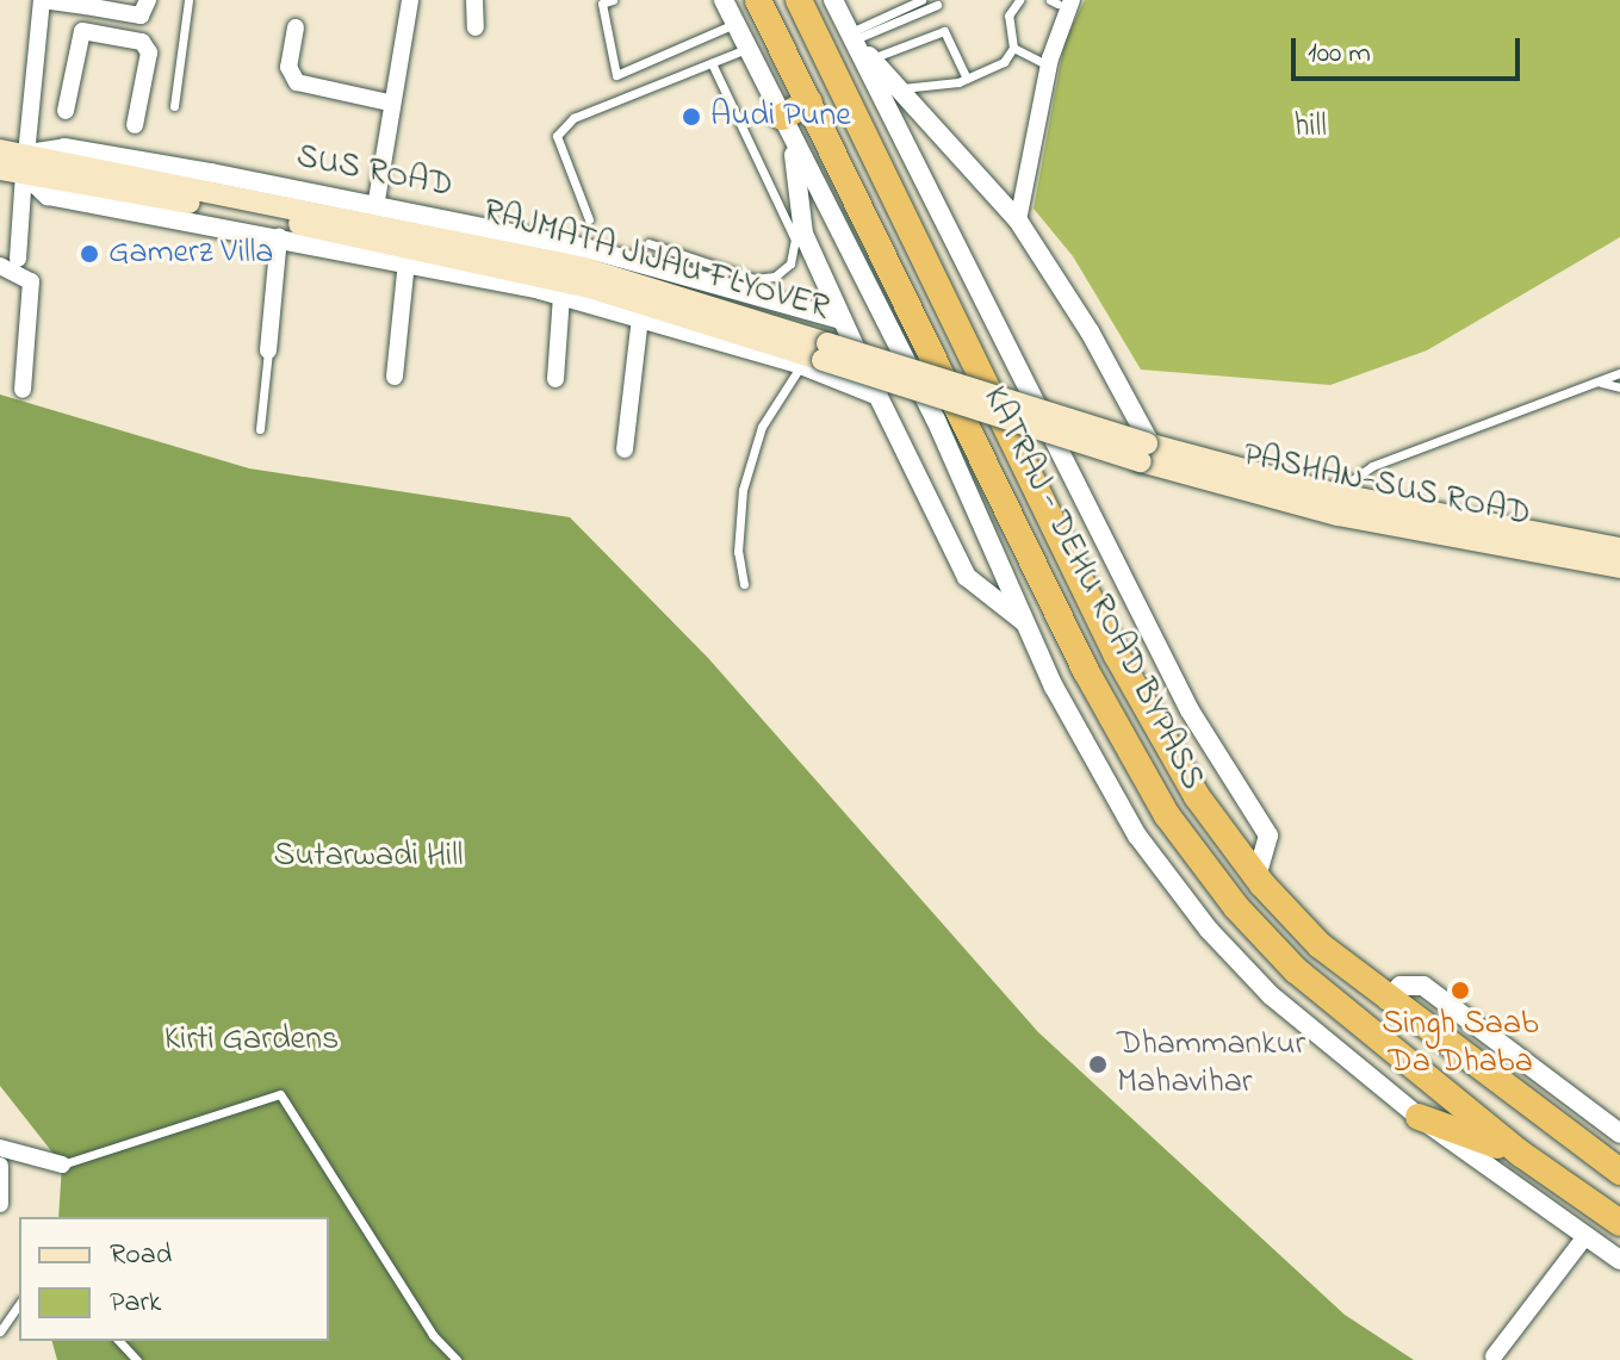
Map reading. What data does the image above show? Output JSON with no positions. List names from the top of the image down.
{
  "streets": {
    "highway": ["KATRAJ - DEHU ROAD BYPASS"],
    "main road": ["SUS ROAD", "RAJMATA JIJAU FLYOVER", "PASHAN-SUS ROAD"]
  },
  "crossings": [
    ["SUS ROAD", "RAJMATA JIJAU FLYOVER"],
    ["RAJMATA JIJAU FLYOVER", "PASHAN-SUS ROAD"]
  ],
  "parks": ["hill", "Sutarwadi Hill", "Kirti Gardens"],
  "places": [
    "Audi Pune",
    "Gamerz Villa",
    "Singh Saab Da Dhaba",
    "Dhammankur Mahavihar"
  ],
  "legend": ["Road", "Park"],
  "scale_bar": "100 m"
}
